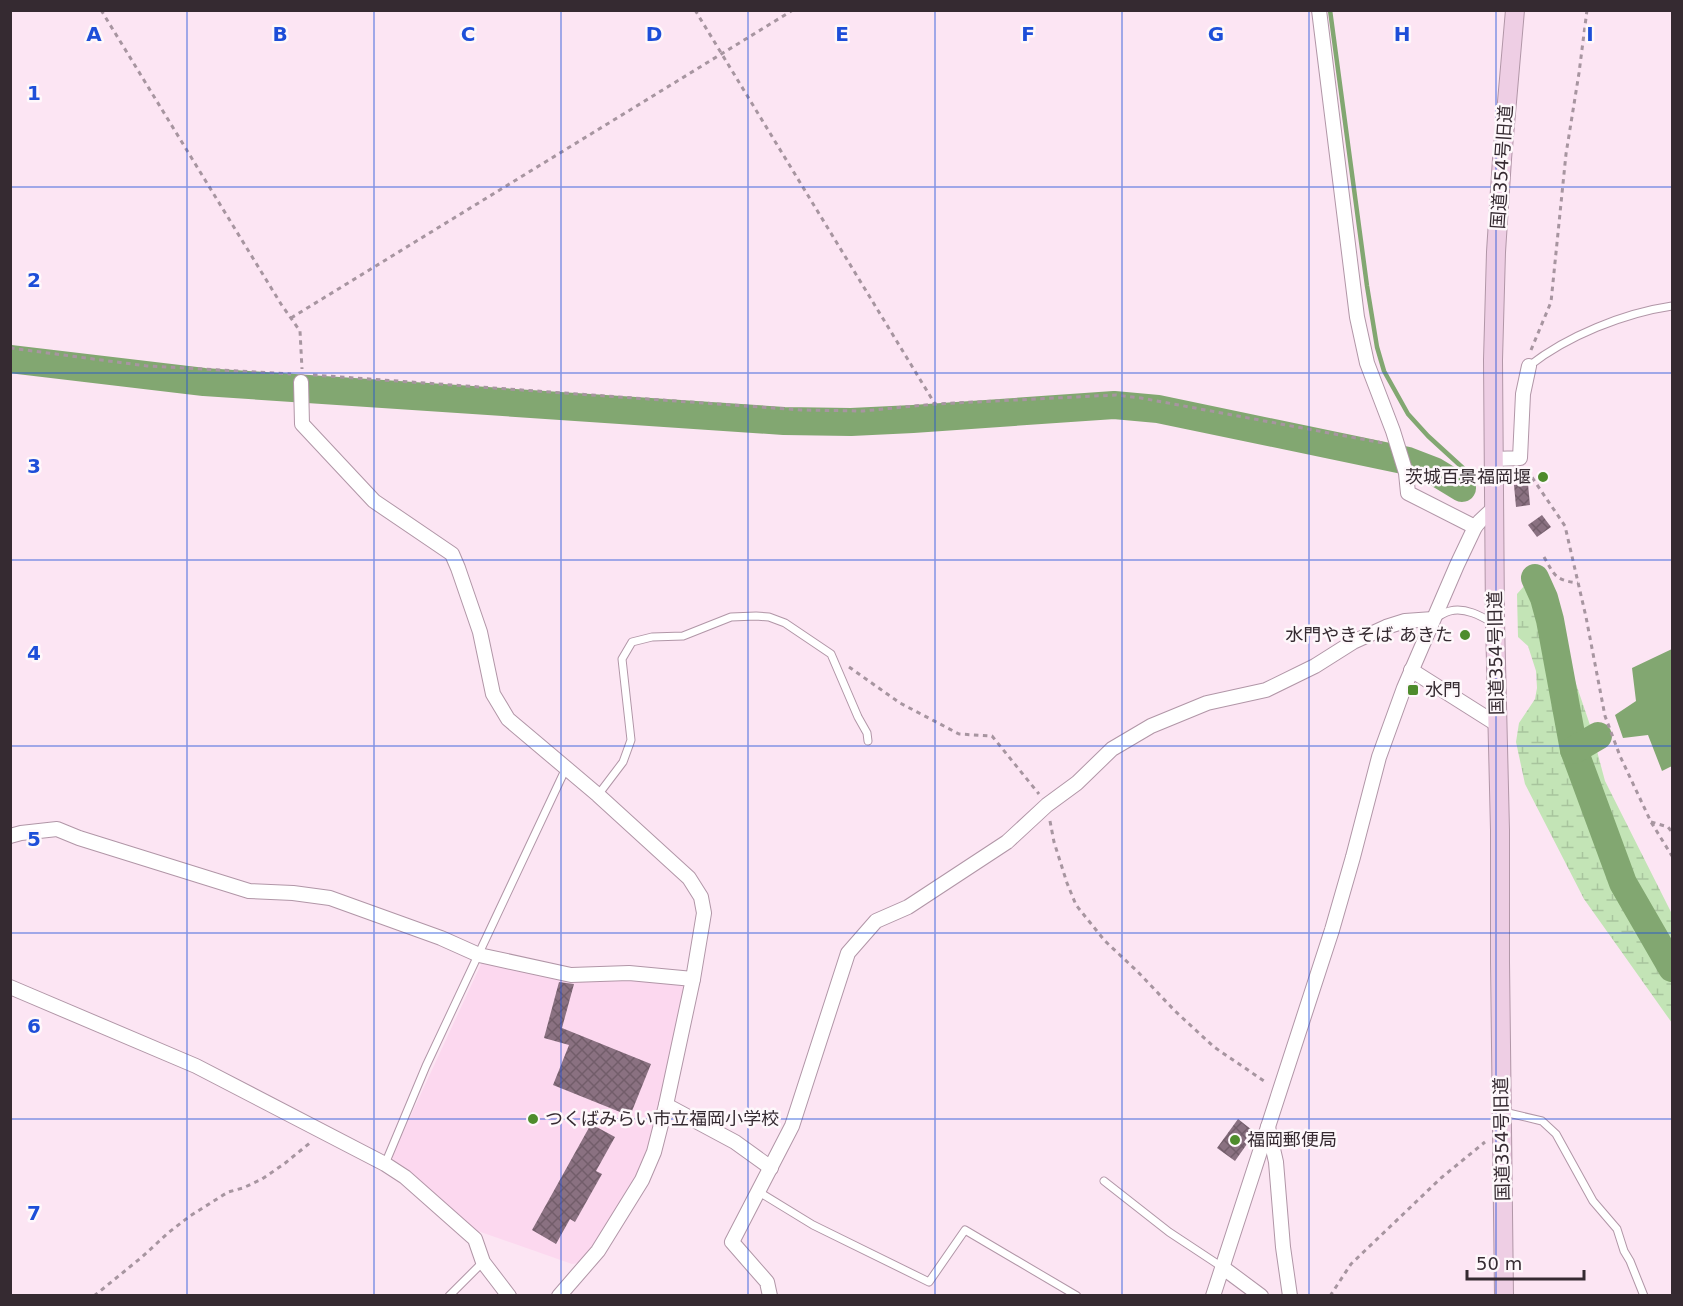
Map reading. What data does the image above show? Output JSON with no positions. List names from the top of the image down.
{
  "streets": {
    "street": ["国道354号旧道"]
  },
  "places": {
    "other": [
      "茨城百景福岡堰",
      "水門やきそば あきた",
      "つくばみらい市立福岡小学校",
      "福岡郵便局"
    ],
    "transit": ["水門"]
  },
  "scale_bar": "50 m",
  "grid": {
    "columns": [
      "A",
      "B",
      "C",
      "D",
      "E",
      "F",
      "G",
      "H",
      "I"
    ],
    "rows": [
      "1",
      "2",
      "3",
      "4",
      "5",
      "6",
      "7"
    ]
  }
}
